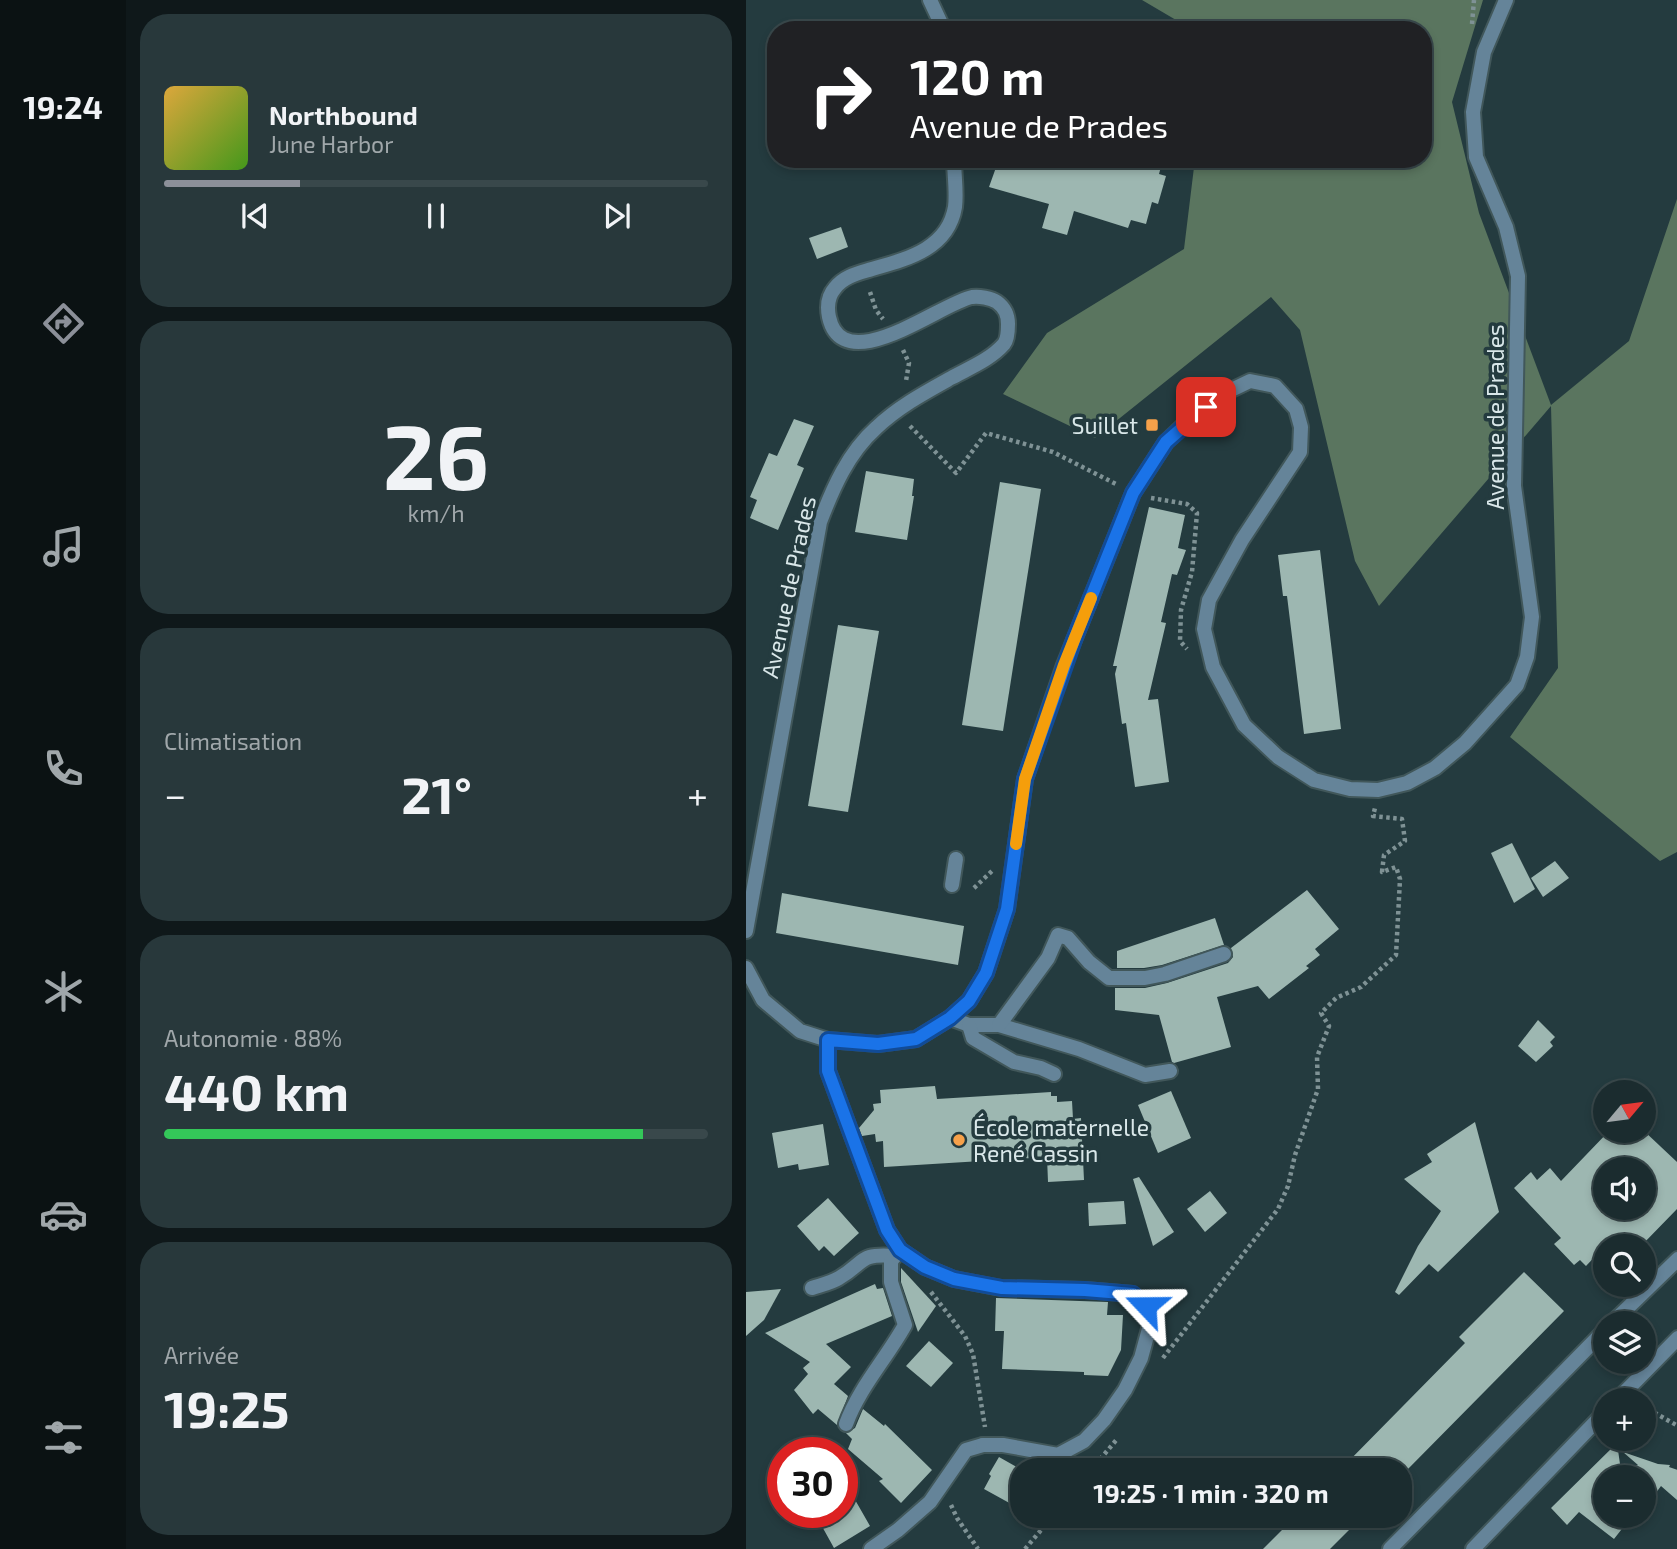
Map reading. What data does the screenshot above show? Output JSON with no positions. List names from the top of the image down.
{
  "streets": {
    "street": ["Avenue de Prades"]
  },
  "places": {
    "transit": ["Suillet"],
    "other": ["École maternelle René Cassin"]
  },
  "north": "top right",
  "page": {
    "tabs": "19:24",
    "turn": ["120 m", "Avenue de Prades"],
    "song": ["Northbound", "June Harbor"],
    "tile": [
      ["26", "km/h"],
      "Climatisation",
      ["Autonomie · 88%", "440 km"],
      ["Arrivée", "19:25"]
    ],
    "heat": ["−", "21°", "+"],
    "map_buttons": ["+", "−"],
    "limit": "30",
    "trip": "19:25 · 1 min · 320 m"
  }
}
